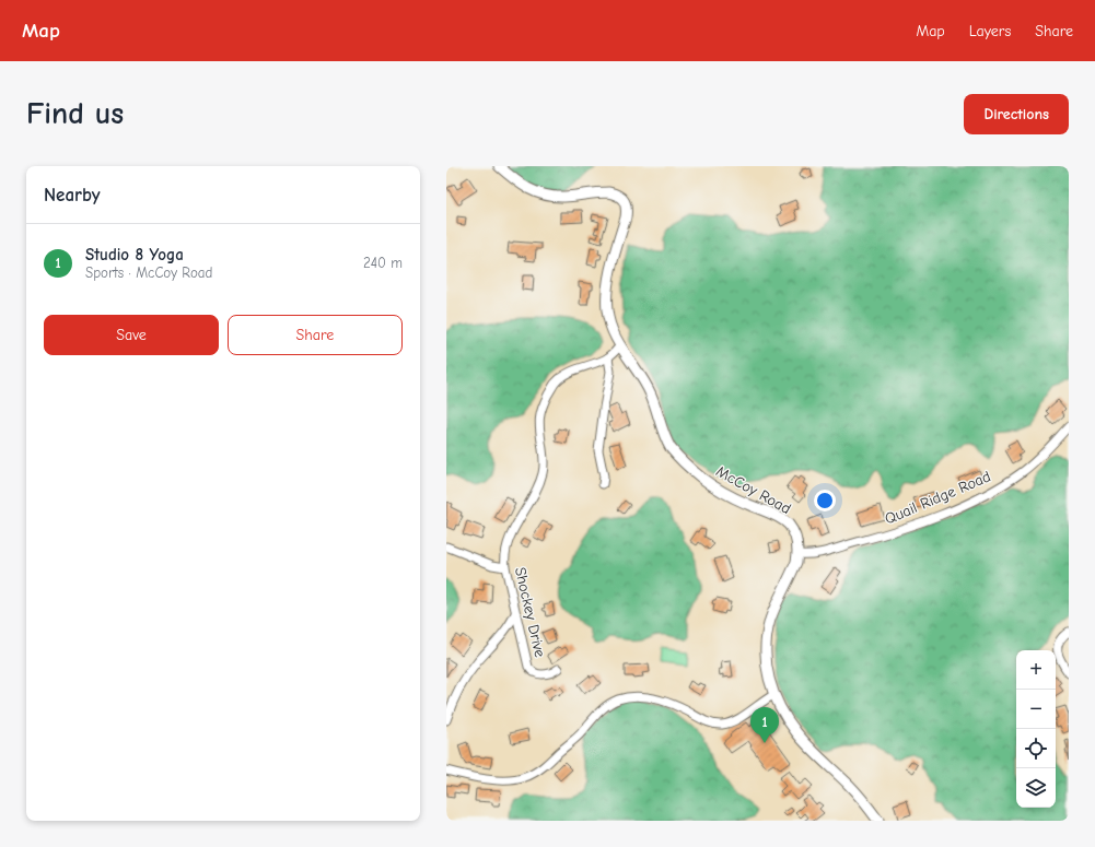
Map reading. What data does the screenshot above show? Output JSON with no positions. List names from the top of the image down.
{
  "streets": {
    "street": ["McCoy Road", "Quail Ridge Road", "Shockey Drive"]
  },
  "crossings": [
    ["McCoy Road", "Quail Ridge Road"],
    ["McCoy Road", "Shockey Drive"]
  ],
  "page": {
    "header": "Map",
    "nav": ["Map", "Layers", "Share"],
    "buttons": [
      "Directions",
      ["Save", "Share"]
    ],
    "title": "Find us",
    "heading": "Nearby",
    "list": [
      {
        "mark": "1",
        "name": "Studio 8 Yoga",
        "note": "Sports · McCoy Road",
        "value": "240 m"
      }
    ],
    "map_buttons": ["+", "−"],
    "pins": "1"
  }
}
